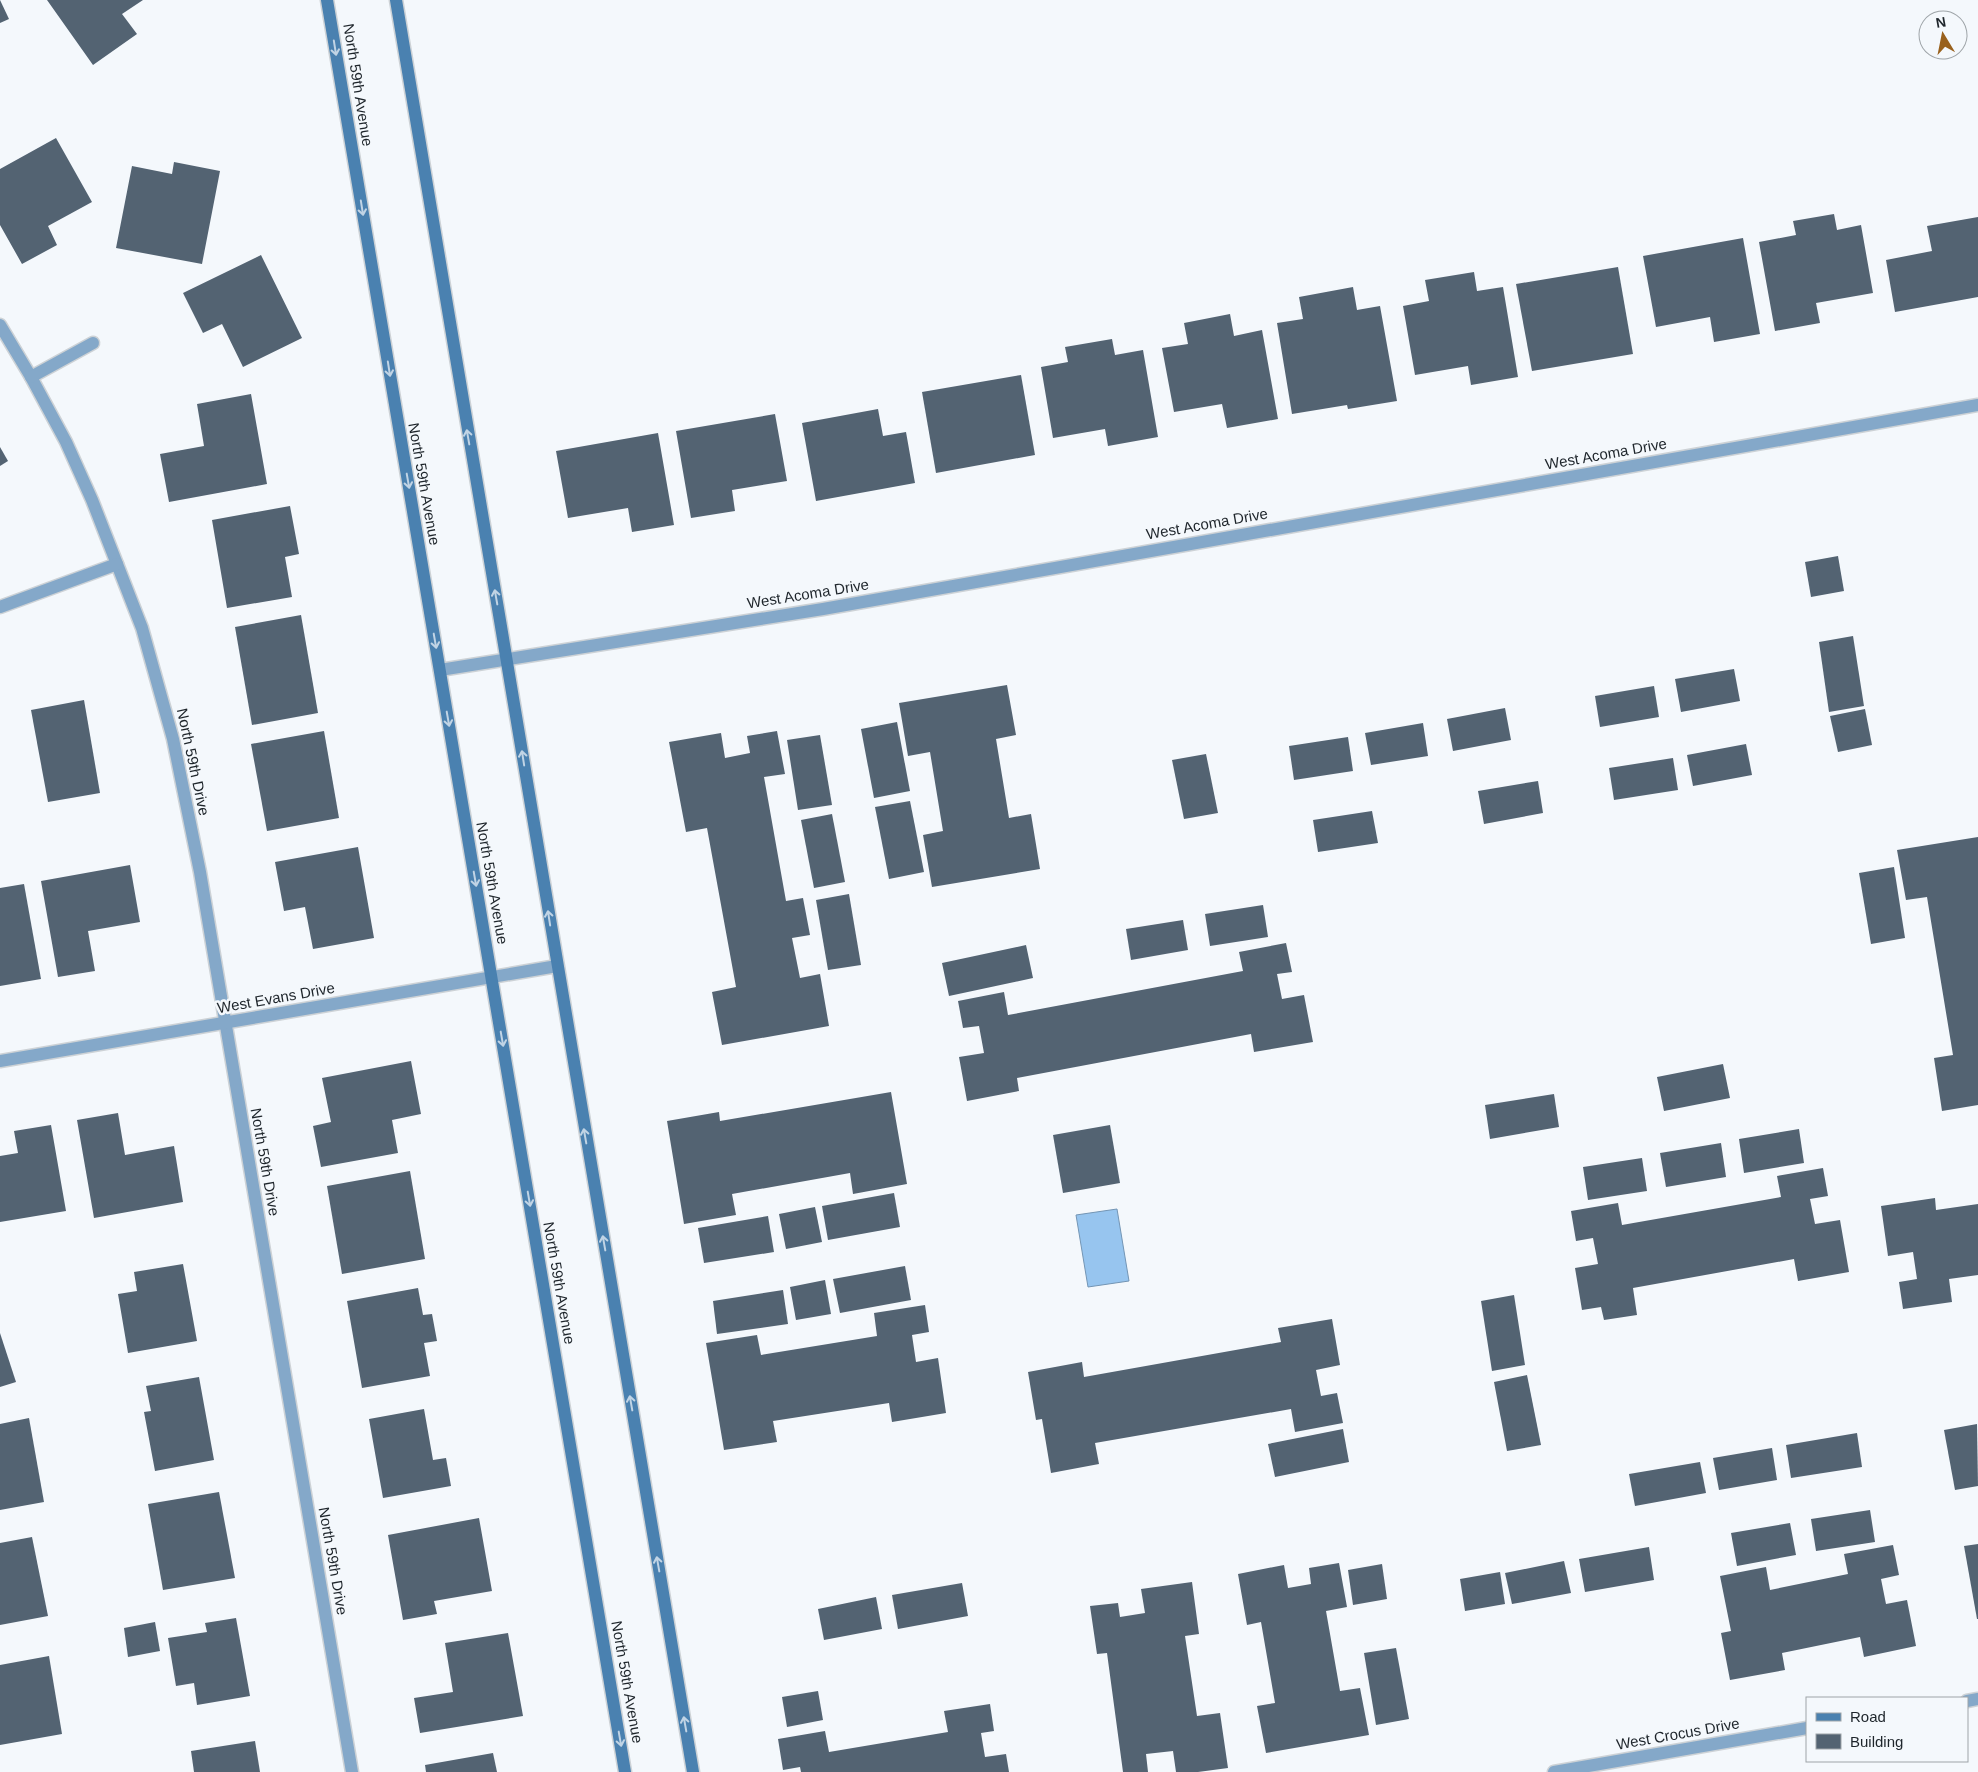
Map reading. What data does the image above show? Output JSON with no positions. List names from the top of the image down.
{
  "streets": {
    "main road": ["North 59th Avenue"],
    "street": [
      "West Acoma Drive",
      "North 59th Drive",
      "West Evans Drive",
      "West Crocus Drive"
    ]
  },
  "crossings": [
    ["North 59th Avenue", "West Acoma Drive"],
    ["North 59th Avenue", "West Evans Drive"],
    ["North 59th Drive", "West Evans Drive"]
  ],
  "legend": ["Road", "Building"],
  "north": "top"
}
